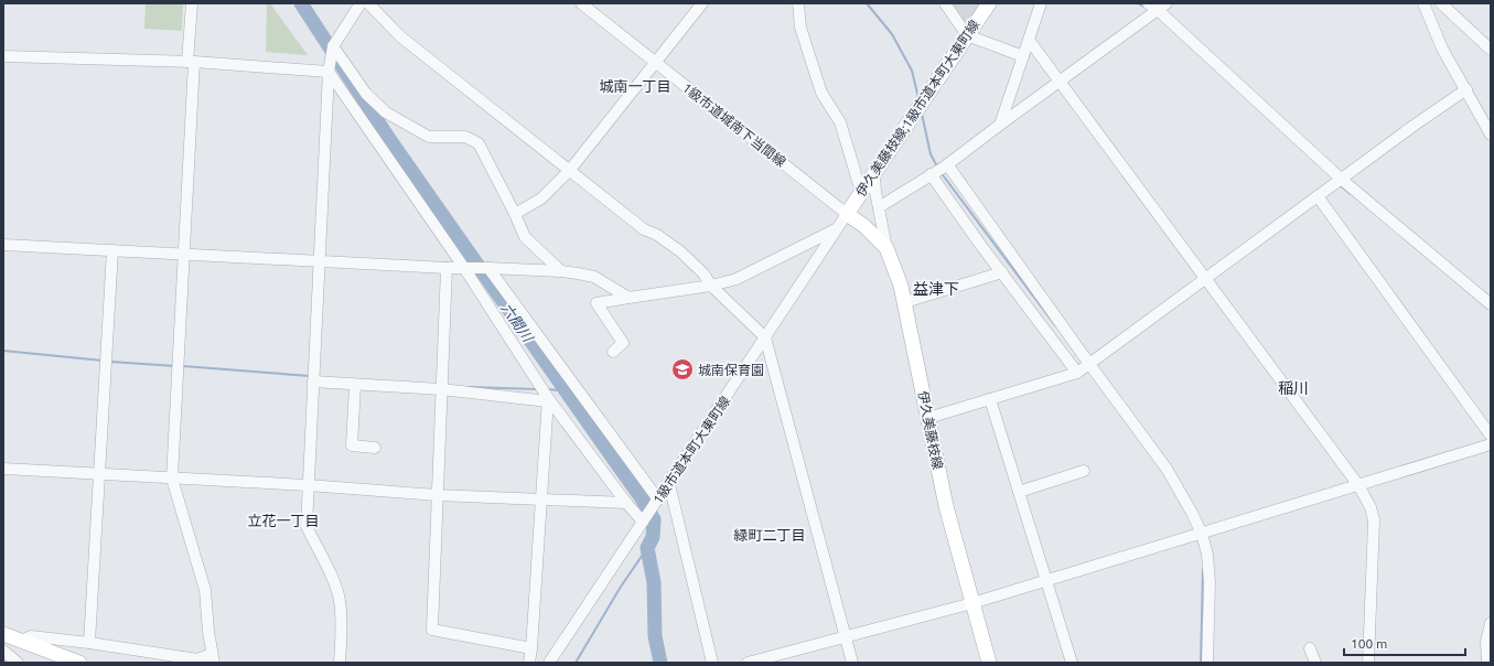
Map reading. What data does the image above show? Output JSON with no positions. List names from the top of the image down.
{
  "streets": {
    "main road": ["伊久美藤枝線;1級市道本町大東町線", "伊久美藤枝線"],
    "street": ["1級市道城南下当間線", "1級市道本町大東町線"]
  },
  "crossings": [
    ["伊久美藤枝線;1級市道本町大東町線", "1級市道城南下当間線"],
    ["伊久美藤枝線;1級市道本町大東町線", "伊久美藤枝線"],
    ["伊久美藤枝線;1級市道本町大東町線", "1級市道本町大東町線"],
    ["1級市道城南下当間線", "伊久美藤枝線"],
    ["1級市道城南下当間線", "1級市道本町大東町線"],
    ["伊久美藤枝線", "1級市道本町大東町線"]
  ],
  "districts": [
    "城南一丁目",
    "益津下",
    "稲川",
    "立花一丁目",
    "緑町二丁目"
  ],
  "water": ["六間川"],
  "places": {
    "school or university": ["城南保育園"]
  },
  "scale_bar": "100 m"
}
